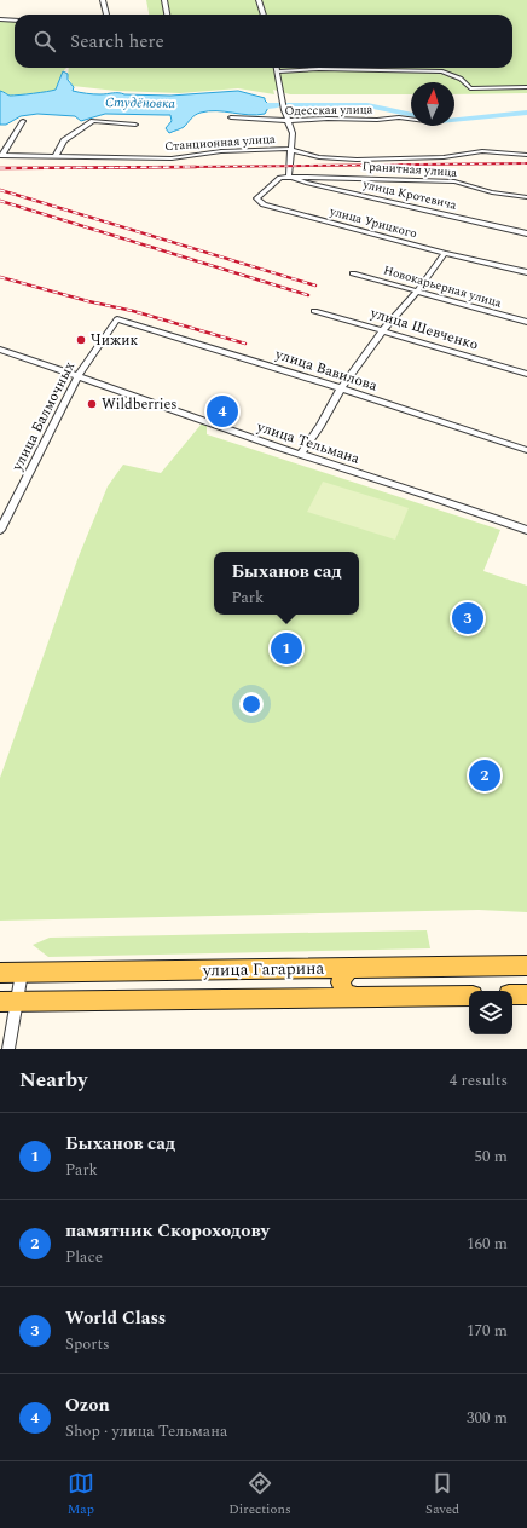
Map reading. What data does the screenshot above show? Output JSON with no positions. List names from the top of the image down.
{
  "streets": {
    "main road": ["улица Гагарина"],
    "street": [
      "Одесская улица",
      "Станционная улица",
      "Гранитная улица",
      "улица Кротевича",
      "улица Урицкого",
      "Новокарьерная улица",
      "улица Шевченко",
      "улица Вавилова",
      "улица Балмочных",
      "улица Тельмана"
    ]
  },
  "crossings": [
    ["Гранитная улица", "улица Кротевича"],
    ["Гранитная улица", "улица Урицкого"],
    ["улица Кротевича", "улица Урицкого"],
    ["улица Вавилова", "улица Балмочных"],
    ["улица Балмочных", "улица Тельмана"]
  ],
  "water": ["Студёновка"],
  "places": ["Чижик", "Wildberries"],
  "north": "top",
  "page": {
    "search": "Search here",
    "pins": [
      "4",
      "3",
      "1",
      "2"
    ],
    "popup": ["Быханов сад", "Park"],
    "heading": ["Nearby", "4 results"],
    "list": [
      {
        "mark": "1",
        "name": "Быханов сад",
        "note": "Park",
        "value": "50 m"
      },
      {
        "mark": "2",
        "name": "памятник Скороходову",
        "note": "Place",
        "value": "160 m"
      },
      {
        "mark": "3",
        "name": "World Class",
        "note": "Sports",
        "value": "170 m"
      },
      {
        "mark": "4",
        "name": "Ozon",
        "note": "Shop · улица Тельмана",
        "value": "300 m"
      }
    ],
    "nav": ["Map", "Directions", "Saved"]
  }
}
